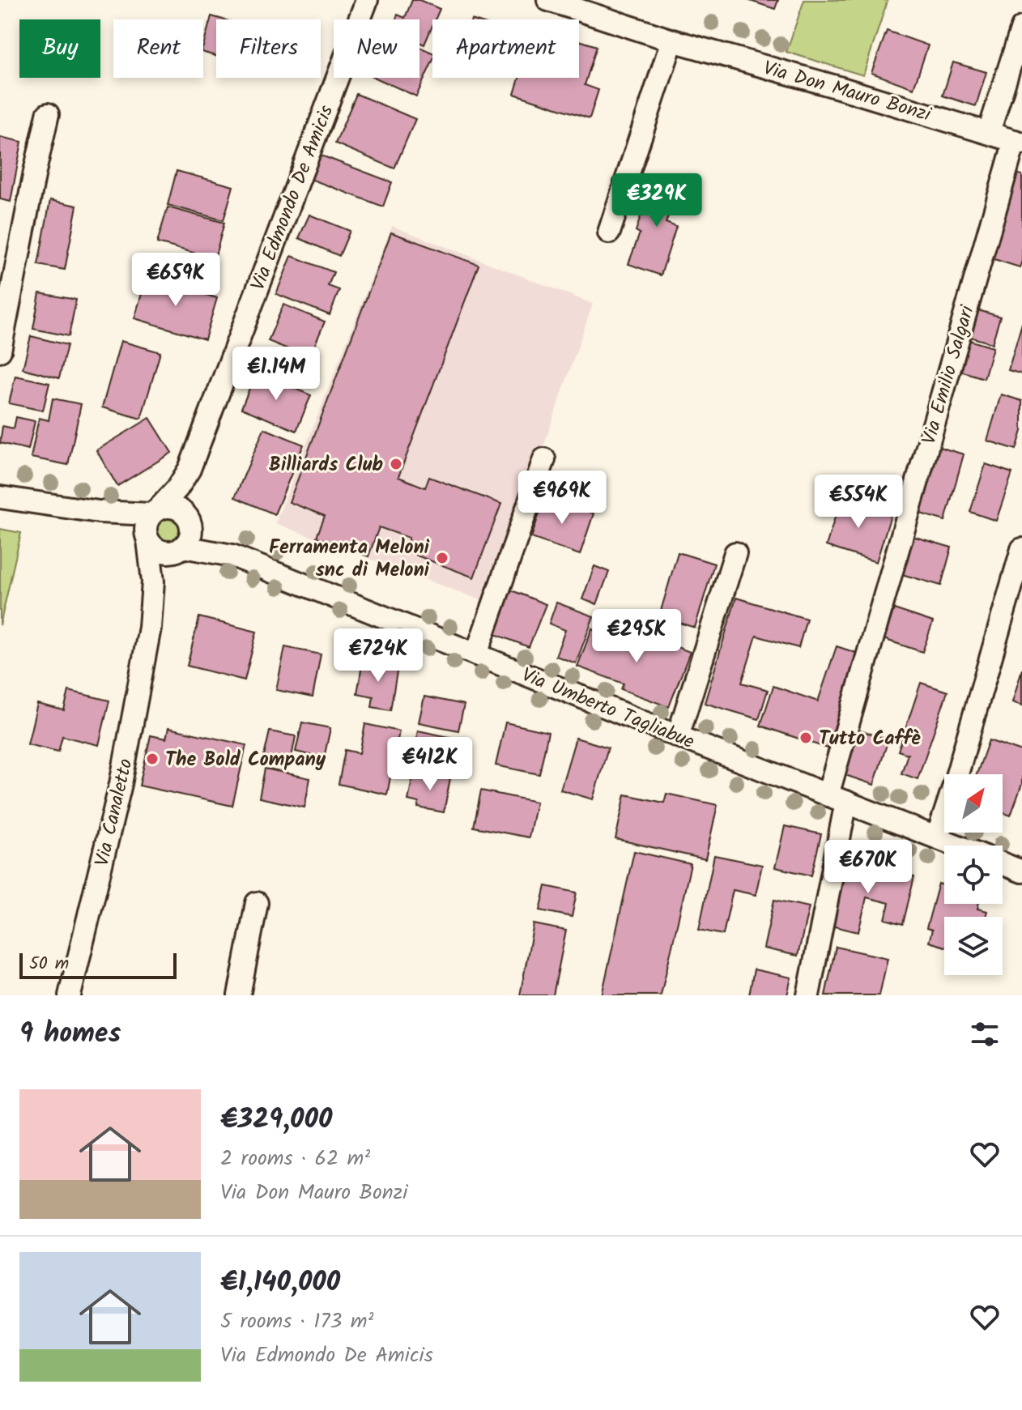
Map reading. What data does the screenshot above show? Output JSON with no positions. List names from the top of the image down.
{
  "streets": {
    "street": [
      "Via Don Mauro Bonzi",
      "Via Edmondo De Amicis",
      "Via Emilio Salgari",
      "Via Umberto Tagliabue",
      "Via Canaletto"
    ]
  },
  "crossings": [
    ["Via Don Mauro Bonzi", "Via Emilio Salgari"],
    ["Via Edmondo De Amicis", "Via Umberto Tagliabue"],
    ["Via Edmondo De Amicis", "Via Canaletto"],
    ["Via Emilio Salgari", "Via Umberto Tagliabue"],
    ["Via Umberto Tagliabue", "Via Canaletto"]
  ],
  "places": [
    "Billiards Club",
    "Ferramenta Meloni snc di Meloni",
    "Tutto Caffè",
    "The Bold Company"
  ],
  "scale_bar": "50 m",
  "north": "top right",
  "page": {
    "chip": [
      "Buy",
      "Rent",
      "Filters",
      "New",
      "Apartment"
    ],
    "price": [
      "€329K",
      "€659K",
      "€1.14M",
      "€969K",
      "€554K",
      "€295K",
      "€724K",
      "€412K",
      "€670K"
    ],
    "scale": "50 m",
    "heading": "9 homes",
    "list": [
      {
        "name": "€329,000",
        "note": "2 rooms · 62 m² · Via Don Mauro Bonzi"
      },
      {
        "name": "€1,140,000",
        "note": "5 rooms · 173 m² · Via Edmondo De Amicis"
      }
    ]
  }
}
